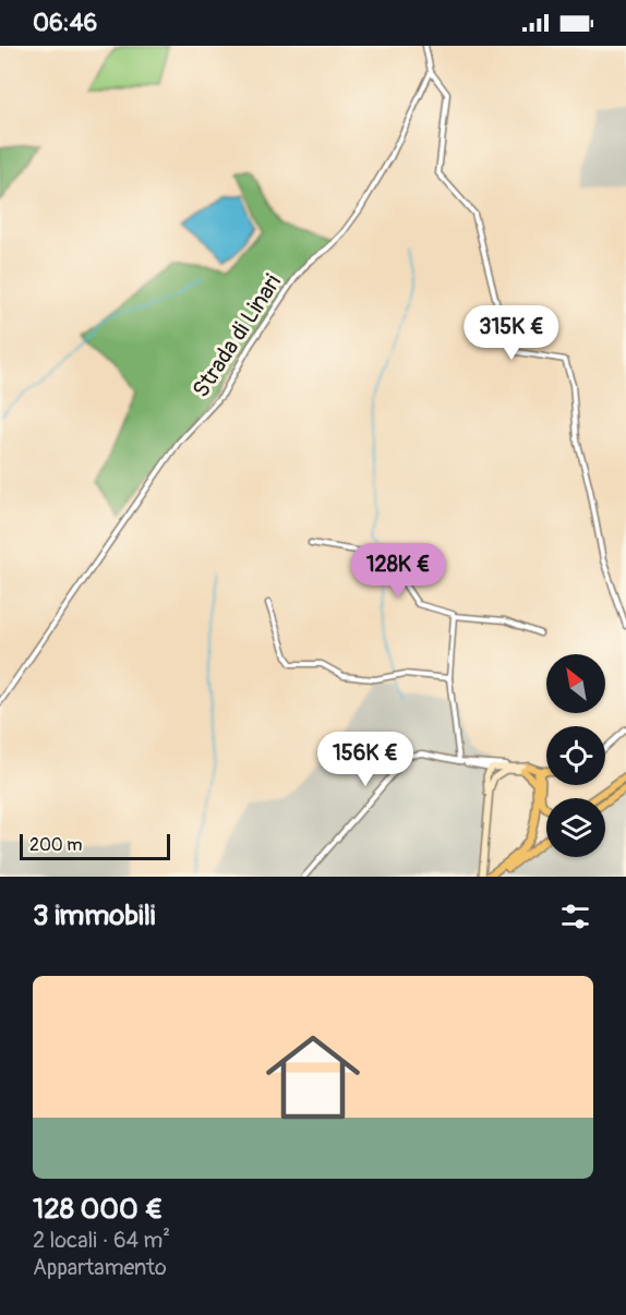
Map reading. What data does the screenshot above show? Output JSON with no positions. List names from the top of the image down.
{
  "streets": {
    "street": ["Strada di Linari"]
  },
  "scale_bar": "200 m",
  "north": "top left",
  "page": {
    "status": "06:46",
    "price": ["315K €", "128K €", "156K €"],
    "scale": "200 m",
    "heading": "3 immobili",
    "list": [
      {
        "name": "128 000 €",
        "note": "2 locali · 64 m² · Appartamento"
      }
    ]
  }
}
